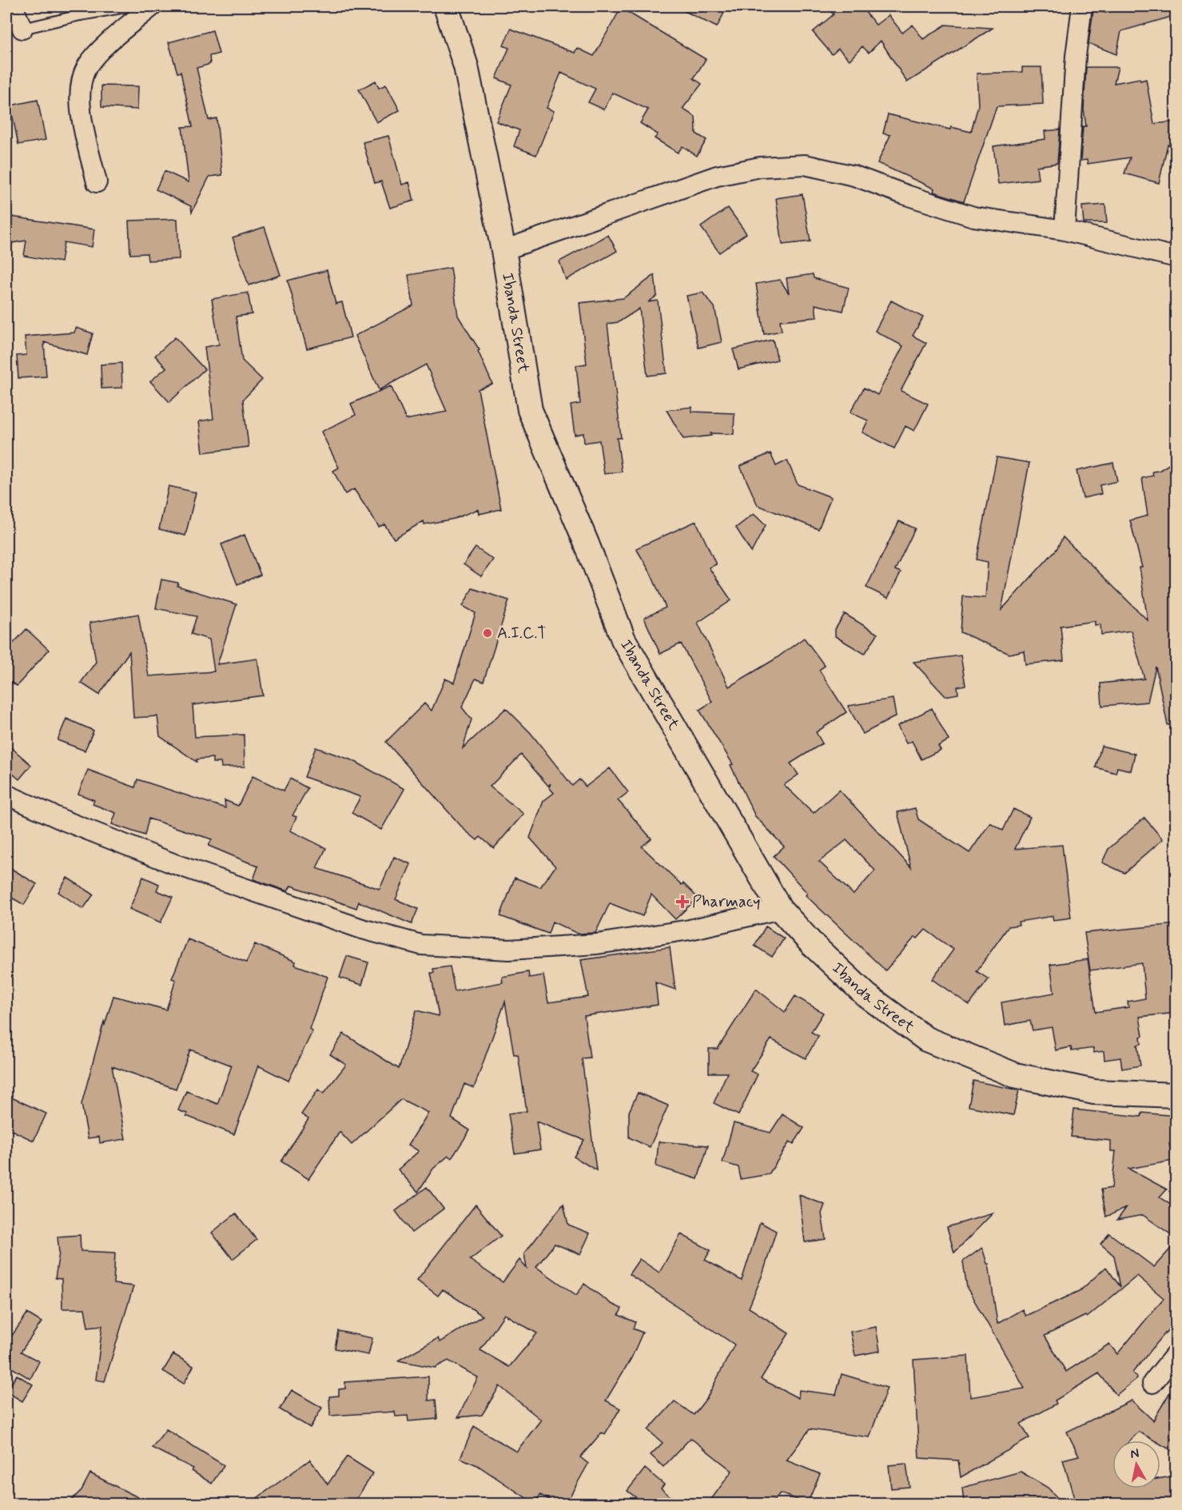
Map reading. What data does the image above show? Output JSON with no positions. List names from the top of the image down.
{
  "streets": {
    "street": ["Ibanda Street"]
  },
  "places": {
    "other": ["A.I.C.T"],
    "health": ["Pharmacy"]
  },
  "north": "top"
}
